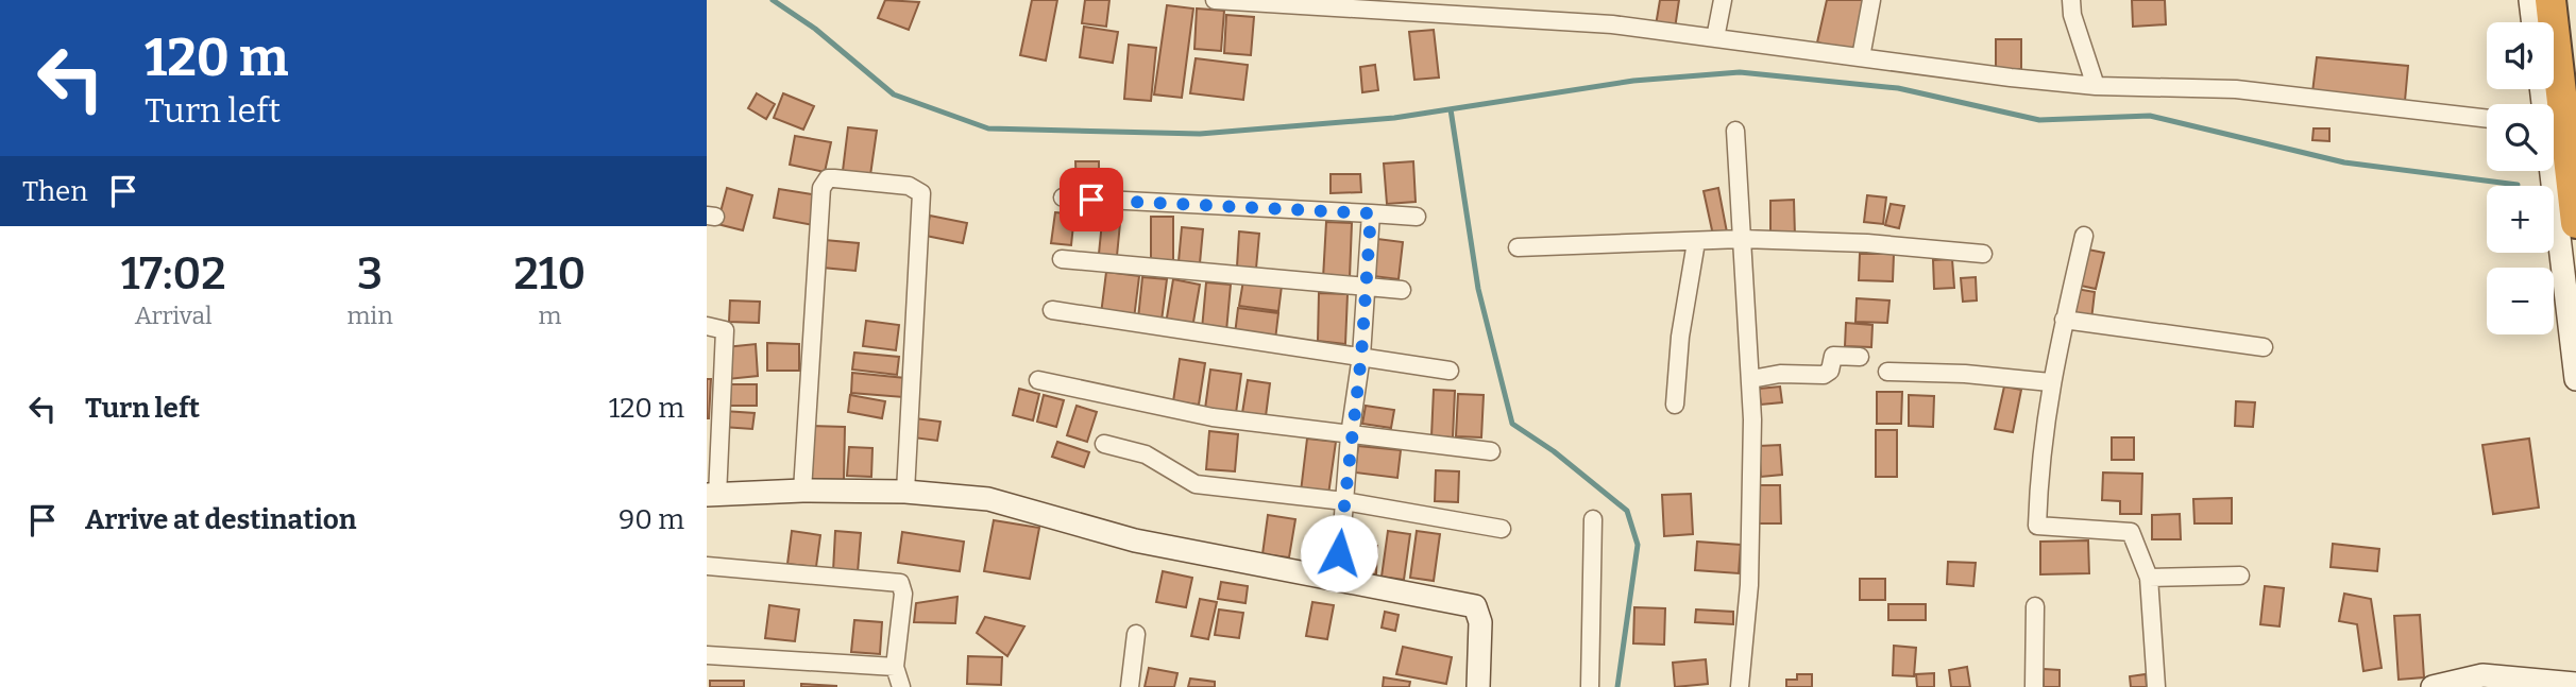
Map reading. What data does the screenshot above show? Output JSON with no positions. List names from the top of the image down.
{
  "page": {
    "turn": ["120 m", "Turn left"],
    "map_buttons": ["+", "−"],
    "then": "Then",
    "eta": [
      "17:02",
      "Arrival",
      "3",
      "min",
      "210",
      "m"
    ],
    "list": [
      {
        "name": "Turn left",
        "value": "120 m"
      },
      {
        "name": "Arrive at destination",
        "value": "90 m"
      }
    ]
  }
}
